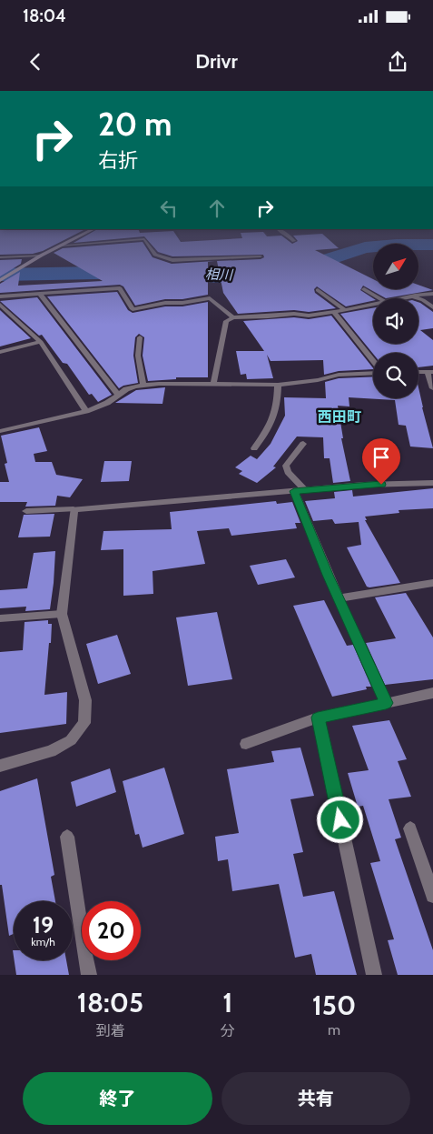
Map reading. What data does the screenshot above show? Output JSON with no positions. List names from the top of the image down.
{
  "districts": ["西田町"],
  "water": ["相川"],
  "north": "top right",
  "page": {
    "status": "18:04",
    "header": "Drivr",
    "turn": ["20 m", "右折"],
    "speed": "19 km/h",
    "limit": "20",
    "eta": [
      "18:05",
      "到着",
      "1",
      "分",
      "150",
      "m"
    ],
    "buttons": ["終了", "共有"]
  }
}
